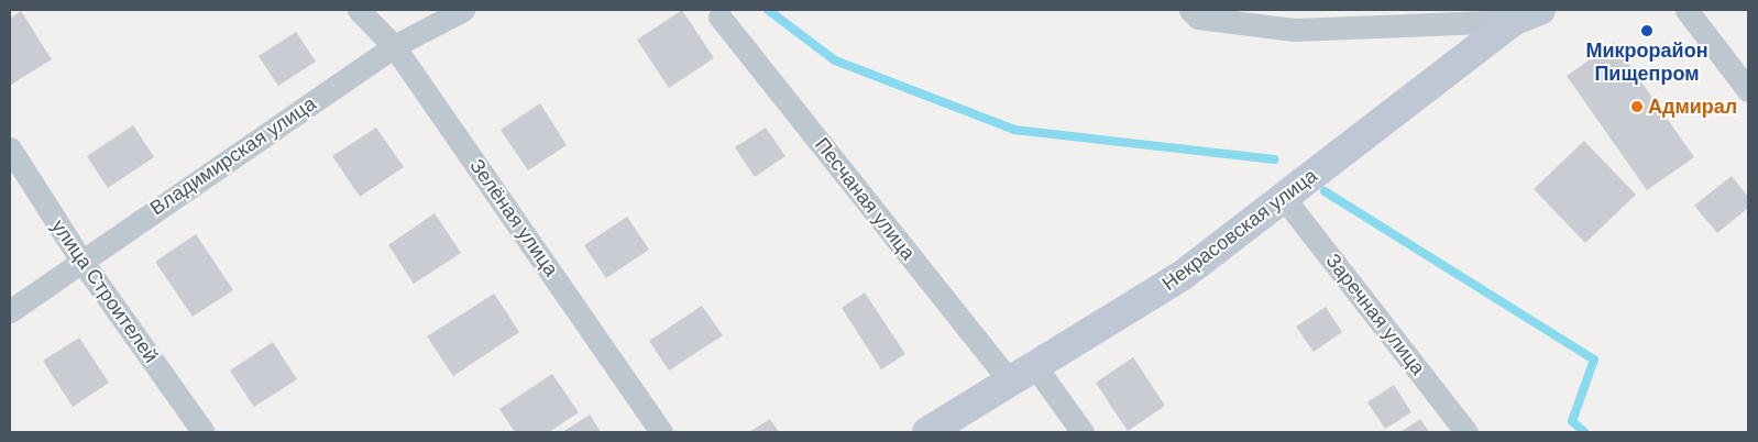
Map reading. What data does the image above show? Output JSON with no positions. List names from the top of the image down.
{
  "streets": {
    "street": [
      "Владимирская улица",
      "Песчаная улица",
      "Зелёная улица",
      "Некрасовская улица",
      "улица Строителей",
      "Заречная улица"
    ]
  },
  "crossings": [
    ["Владимирская улица", "Зелёная улица"],
    ["Владимирская улица", "улица Строителей"],
    ["Песчаная улица", "Некрасовская улица"],
    ["Некрасовская улица", "Заречная улица"]
  ],
  "places": ["Микрорайон Пищепром", "Адмирал"]
}
